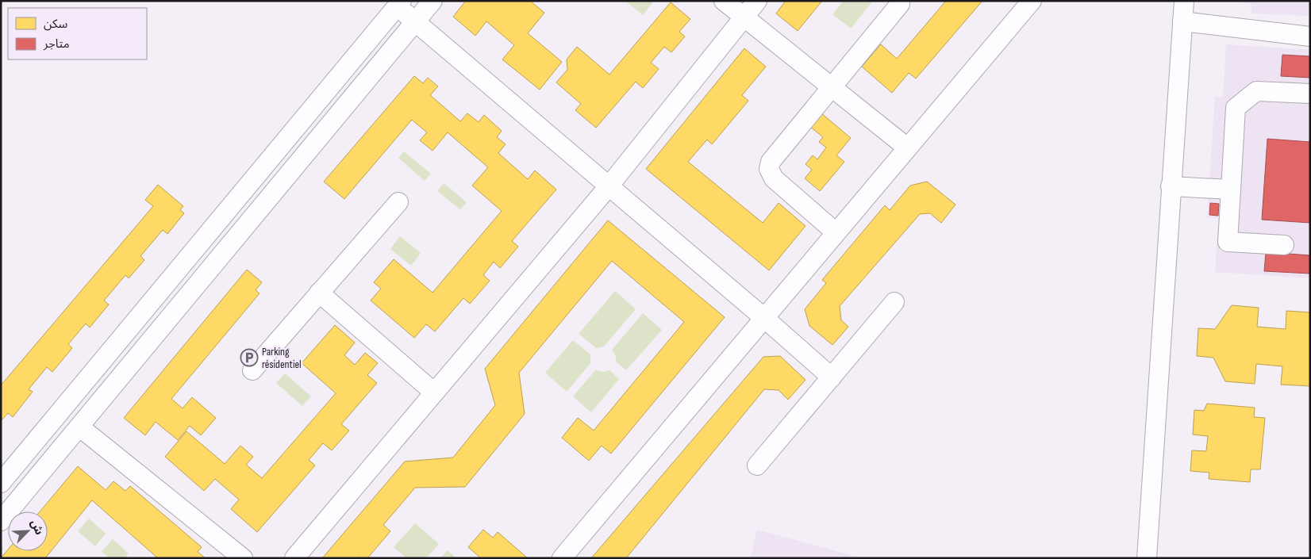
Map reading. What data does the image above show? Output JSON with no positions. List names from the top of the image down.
{
  "places": {
    "parking": ["Parking résidentiel"]
  },
  "legend": ["سكن", "متاجر"],
  "north": "top right"
}
